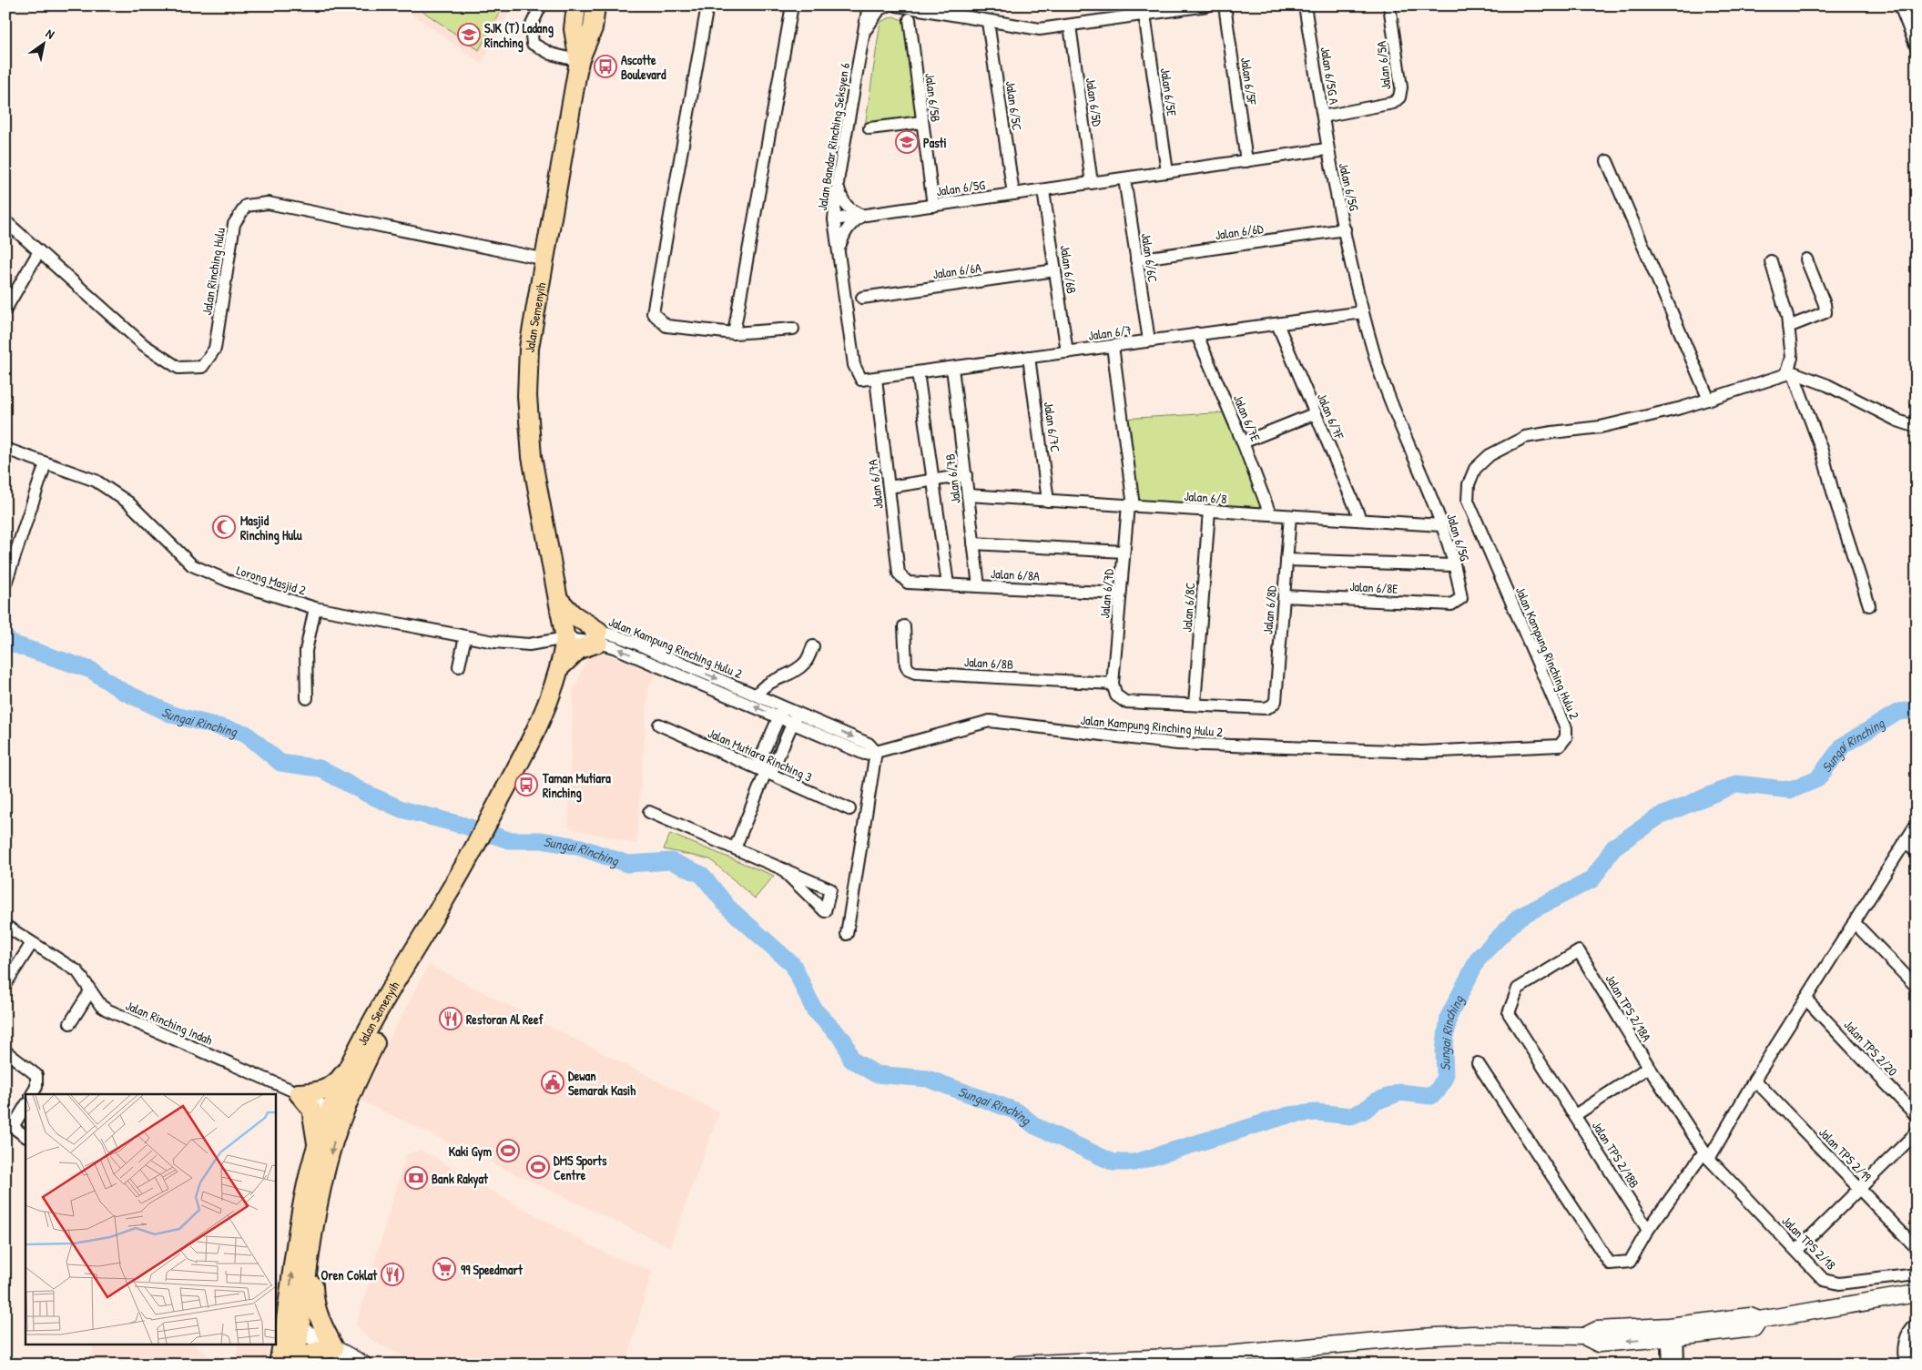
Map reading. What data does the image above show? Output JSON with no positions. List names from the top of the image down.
{
  "streets": {
    "main road": ["Jalan Semenyih"],
    "street": [
      "Jalan 6/5A",
      "Jalan 6/5G A",
      "Jalan 6/5F",
      "Jalan 6/5E",
      "Jalan 6/5B",
      "Jalan 6/5D",
      "Jalan 6/5C",
      "Jalan Bandar Rinching Seksyen 6",
      "Jalan 6/5G",
      "Jalan 6/6D",
      "Jalan 6/6C",
      "Jalan 6/6B",
      "Jalan 6/6A",
      "Jalan Rinching Hulu",
      "Jalan 6/7",
      "Jalan 6/7F",
      "Jalan 6/7E",
      "Jalan 6/7C",
      "Jalan 6/7B",
      "Jalan 6/7A",
      "Jalan 6/8",
      "Jalan 6/8A",
      "Lorong Masjid 2",
      "Jalan 6/8E",
      "Jalan 6/7D",
      "Jalan 6/8C",
      "Jalan 6/8D",
      "Jalan Kampung Rinching Hulu 2",
      "Jalan 6/8B",
      "Jalan Mutiara Rinching 3",
      "Jalan TPS 2/18A",
      "Jalan Rinching Indah",
      "Jalan TPS 2/20",
      "Jalan TPS 2/18B",
      "Jalan TPS 2/19",
      "Jalan TPS 2/18"
    ]
  },
  "crossings": [
    ["Jalan 6/5A", "Jalan 6/5G A"],
    ["Jalan 6/5G A", "Jalan 6/5G"],
    ["Jalan 6/5F", "Jalan 6/5G"],
    ["Jalan 6/5E", "Jalan 6/5G"],
    ["Jalan 6/5B", "Jalan 6/5G"],
    ["Jalan 6/5D", "Jalan 6/5G"],
    ["Jalan 6/5C", "Jalan 6/5G"],
    ["Jalan Bandar Rinching Seksyen 6", "Jalan 6/5G"],
    ["Jalan Bandar Rinching Seksyen 6", "Jalan 6/7"],
    ["Jalan 6/5G", "Jalan 6/6D"],
    ["Jalan 6/5G", "Jalan 6/6C"],
    ["Jalan 6/5G", "Jalan 6/6B"],
    ["Jalan 6/5G", "Jalan 6/7"],
    ["Jalan 6/5G", "Jalan 6/8"],
    ["Jalan 6/5G", "Jalan 6/8E"],
    ["Jalan 6/6D", "Jalan 6/6C"],
    ["Jalan 6/6C", "Jalan 6/7"],
    ["Jalan 6/6B", "Jalan 6/6A"],
    ["Jalan 6/6B", "Jalan 6/7"],
    ["Jalan Rinching Hulu", "Jalan Semenyih"],
    ["Jalan Semenyih", "Lorong Masjid 2"],
    ["Jalan Semenyih", "Jalan Kampung Rinching Hulu 2"],
    ["Jalan Semenyih", "Jalan Rinching Indah"],
    ["Jalan 6/7", "Jalan 6/7F"],
    ["Jalan 6/7", "Jalan 6/7E"],
    ["Jalan 6/7", "Jalan 6/7C"],
    ["Jalan 6/7", "Jalan 6/7B"],
    ["Jalan 6/7", "Jalan 6/7A"],
    ["Jalan 6/7", "Jalan 6/7D"],
    ["Jalan 6/7F", "Jalan 6/8"],
    ["Jalan 6/7E", "Jalan 6/8"],
    ["Jalan 6/7C", "Jalan 6/8"],
    ["Jalan 6/7B", "Jalan 6/8"],
    ["Jalan 6/7B", "Jalan 6/8A"],
    ["Jalan 6/7A", "Jalan 6/8A"],
    ["Jalan 6/8", "Jalan 6/7D"],
    ["Jalan 6/8", "Jalan 6/8C"],
    ["Jalan 6/8", "Jalan 6/8D"],
    ["Jalan 6/8A", "Jalan 6/7D"],
    ["Lorong Masjid 2", "Jalan Kampung Rinching Hulu 2"],
    ["Jalan 6/8E", "Jalan 6/8D"],
    ["Jalan 6/7D", "Jalan 6/8B"],
    ["Jalan 6/8C", "Jalan 6/8D"],
    ["Jalan TPS 2/18A", "Jalan TPS 2/18B"],
    ["Jalan TPS 2/18A", "Jalan TPS 2/18"]
  ],
  "water": ["Sungai Rinching"],
  "places": {
    "school or university": ["SJK (T) Ladang Rinching", "Pasti"],
    "bus stop": ["Ascotte Boulevard", "Taman Mutiara Rinching"],
    "mosque": ["Masjid Rinching Hulu"],
    "restaurant": ["Restoran Al Reef", "Oren Coklat"],
    "public building": ["Dewan Semarak Kasih"],
    "sports": ["Kaki Gym", "DMS Sports Centre"],
    "bank": ["Bank Rakyat"],
    "supermarket": ["99 Speedmart"]
  },
  "north": "top right"
}
